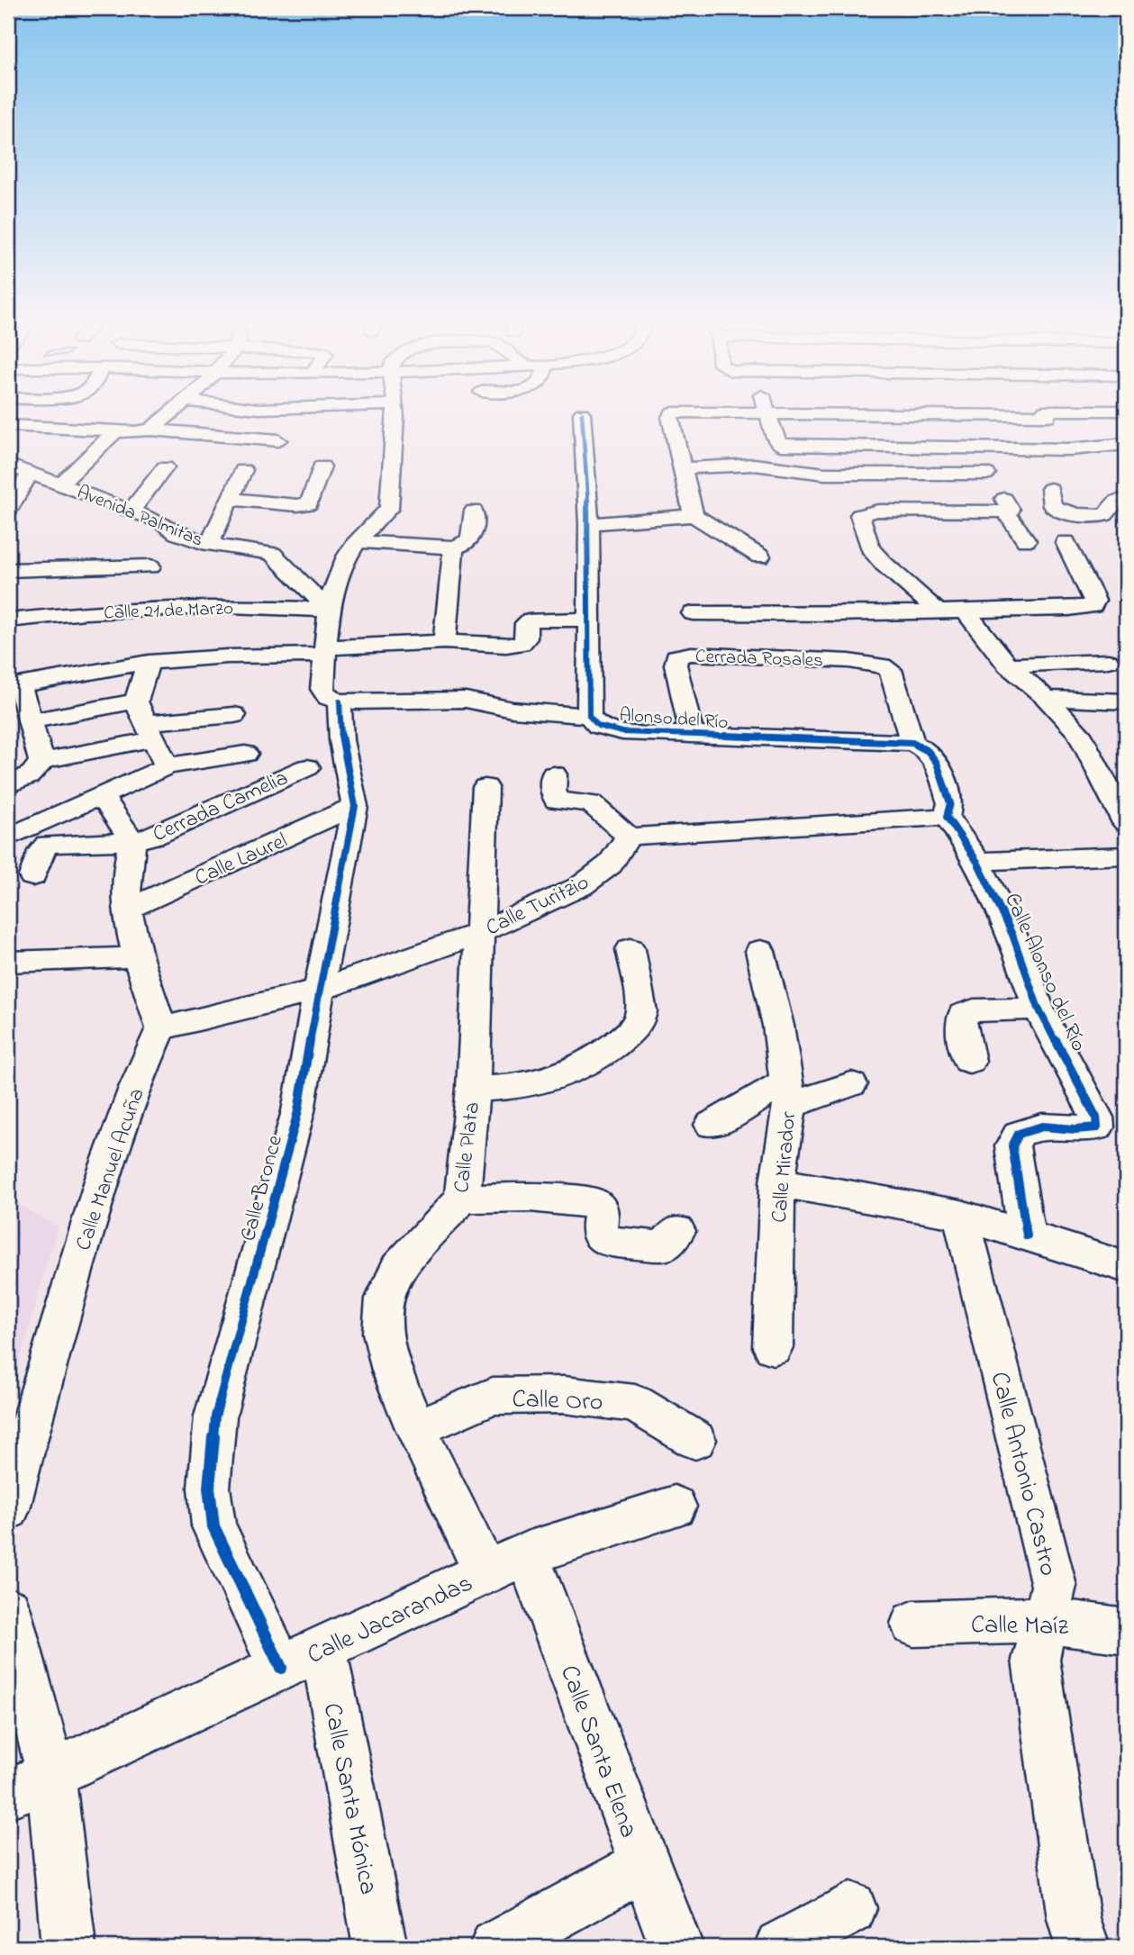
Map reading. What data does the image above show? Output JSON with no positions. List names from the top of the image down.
{
  "streets": {
    "street": [
      "Avenida Palmitas",
      "Calle 21 de Marzo",
      "Cerrada Rosales",
      "Alonso del Río",
      "Cerrada Camelia",
      "Calle Laurel",
      "Calle Turitzio",
      "Calle Alonso del Río",
      "Calle Plata",
      "Calle Mirador",
      "Calle Manuel Acuña",
      "Calle Bronce",
      "Calle Oro",
      "Calle Antonio Castro",
      "Calle Jacarandas",
      "Calle Maíz",
      "Calle Santa Elena",
      "Calle Santa Mónica"
    ]
  },
  "crossings": [
    ["Avenida Palmitas", "Calle 21 de Marzo"],
    ["Cerrada Rosales", "Alonso del Río"],
    ["Calle Laurel", "Calle Bronce"],
    ["Calle Turitzio", "Calle Plata"],
    ["Calle Turitzio", "Calle Manuel Acuña"],
    ["Calle Turitzio", "Calle Bronce"],
    ["Calle Plata", "Calle Oro"],
    ["Calle Plata", "Calle Jacarandas"],
    ["Calle Plata", "Calle Santa Elena"],
    ["Calle Bronce", "Calle Jacarandas"],
    ["Calle Bronce", "Calle Santa Mónica"],
    ["Calle Antonio Castro", "Calle Maíz"],
    ["Calle Jacarandas", "Calle Santa Elena"],
    ["Calle Jacarandas", "Calle Santa Mónica"]
  ]
}
